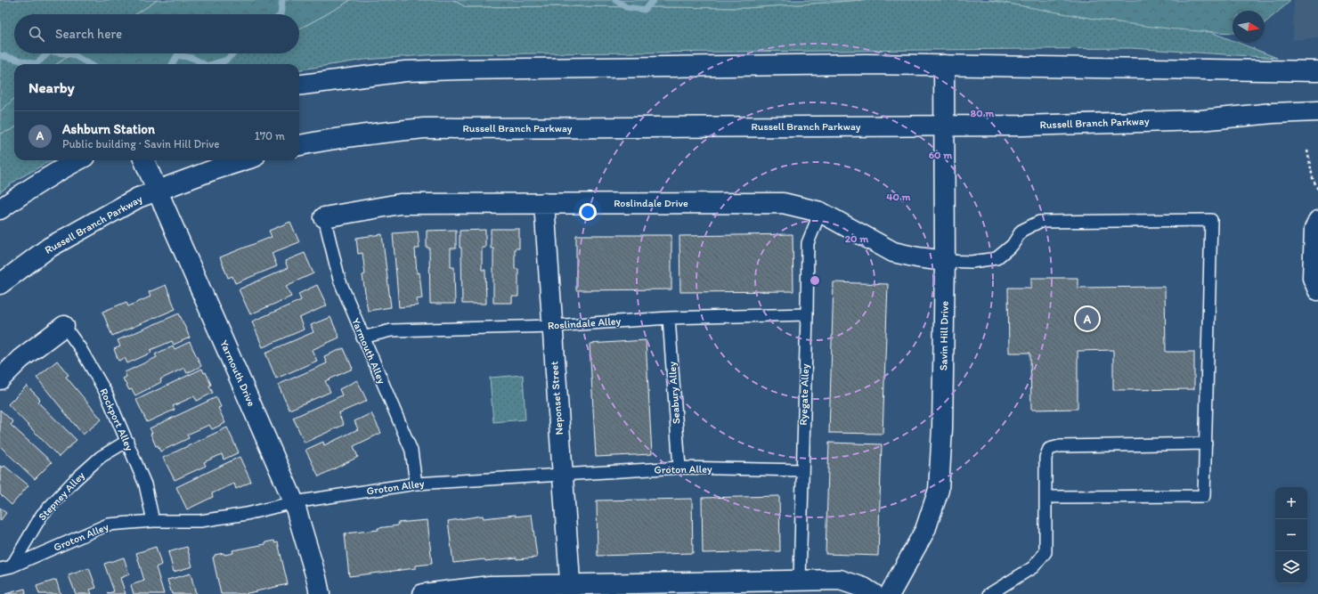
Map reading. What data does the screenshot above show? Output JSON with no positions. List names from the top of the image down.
{
  "streets": {
    "street": [
      "Russell Branch Parkway",
      "Roslindale Drive",
      "Savin Hill Drive",
      "Yarmouth Drive",
      "Neponset Street"
    ],
    "lane": [
      "Roslindale Alley",
      "Yarmouth Alley",
      "Seabury Alley",
      "Ryegate Alley",
      "Rockport Alley",
      "Groton Alley",
      "Stepney Alley"
    ]
  },
  "crossings": [
    ["Russell Branch Parkway", "Savin Hill Drive"],
    ["Russell Branch Parkway", "Yarmouth Drive"],
    ["Roslindale Drive", "Savin Hill Drive"],
    ["Roslindale Drive", "Yarmouth Alley"],
    ["Roslindale Drive", "Ryegate Alley"],
    ["Roslindale Drive", "Neponset Street"],
    ["Roslindale Alley", "Yarmouth Alley"],
    ["Roslindale Alley", "Seabury Alley"],
    ["Roslindale Alley", "Ryegate Alley"],
    ["Roslindale Alley", "Neponset Street"],
    ["Yarmouth Alley", "Groton Alley"],
    ["Yarmouth Drive", "Groton Alley"],
    ["Seabury Alley", "Groton Alley"],
    ["Ryegate Alley", "Groton Alley"],
    ["Neponset Street", "Groton Alley"],
    ["Rockport Alley", "Groton Alley"],
    ["Rockport Alley", "Stepney Alley"],
    ["Groton Alley", "Stepney Alley"]
  ],
  "north": "right",
  "page": {
    "search": "Search here",
    "heading": "Nearby",
    "list": [
      {
        "mark": "A",
        "name": "Ashburn Station",
        "note": "Public building · Savin Hill Drive",
        "value": "170 m"
      }
    ],
    "pins": "A",
    "map_buttons": ["+", "−"]
  },
  "rings": [
    "80 m",
    "60 m",
    "40 m",
    "20 m"
  ]
}
